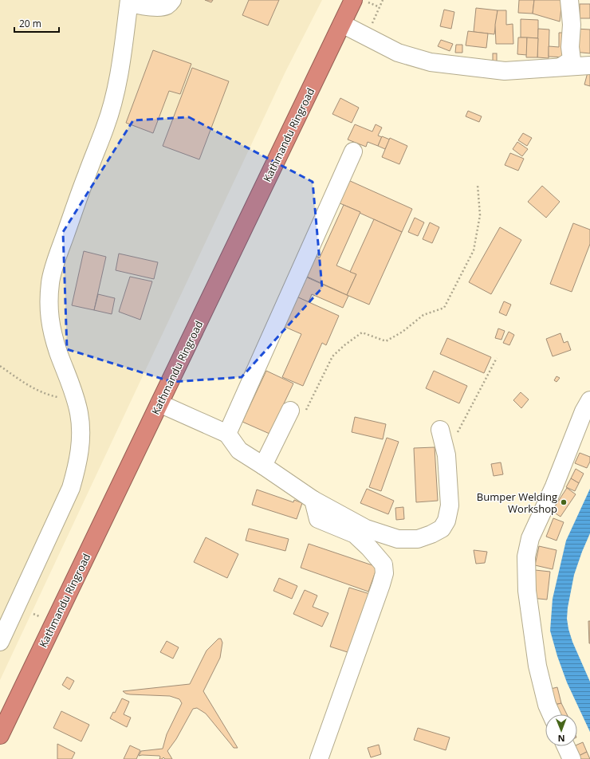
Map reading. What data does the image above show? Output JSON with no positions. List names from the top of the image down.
{
  "streets": {
    "highway": ["Kathmandu Ringroad"]
  },
  "places": ["Bumper Welding Workshop"],
  "scale_bar": "20 m",
  "north": "bottom"
}
